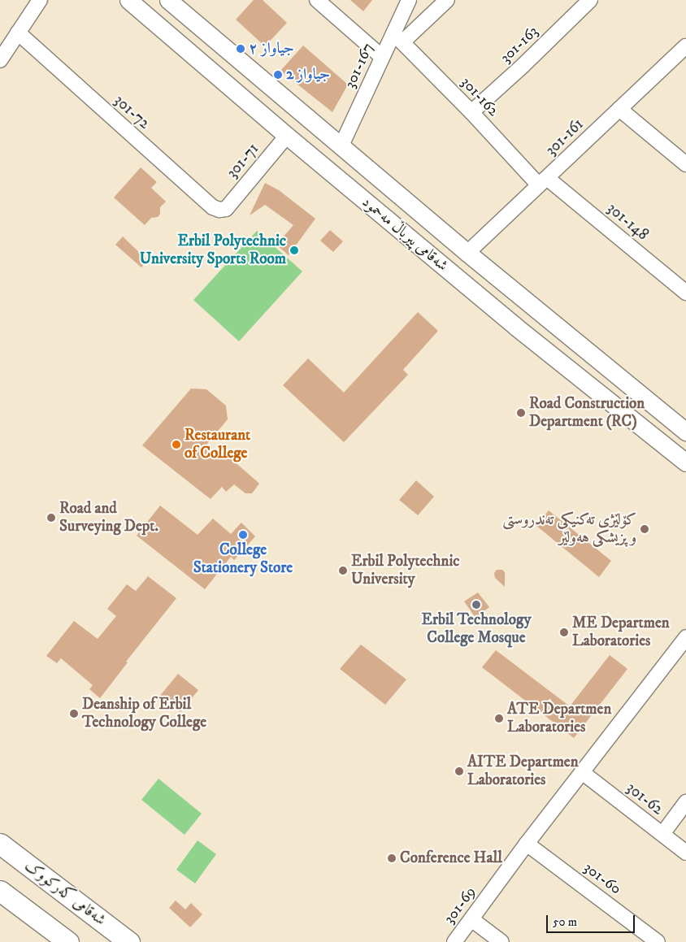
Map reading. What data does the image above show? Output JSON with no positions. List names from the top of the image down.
{
  "streets": {
    "highway": ["شەقامی کەرکووک"],
    "main road": ["شەقامی پیرباڵ مەحمود"],
    "street": [
      "301-163",
      "301-167",
      "301-162",
      "301-72",
      "301-161",
      "301-71",
      "301-148",
      "301-62",
      "301-60",
      "301-69"
    ]
  },
  "crossings": [
    ["301-163", "301-162"],
    ["301-167", "301-162"],
    ["301-167", "شەقامی پیرباڵ مەحمود"],
    ["301-162", "301-161"],
    ["301-162", "301-148"],
    ["301-72", "301-71"],
    ["301-161", "301-148"],
    ["301-161", "شەقامی پیرباڵ مەحمود"],
    ["301-71", "شەقامی پیرباڵ مەحمود"],
    ["301-62", "301-69"],
    ["301-60", "301-69"]
  ],
  "places": [
    "جیاواز ٢",
    "جیاواز 2",
    "Erbil Polytechnic University Sports Room",
    "Road Construction Department (RC)",
    "Restaurant of College",
    "Road and Surveying Dept.",
    "کۆلێژی تەکنیکی تەندروستی و پزیشکی هەولێر",
    "College Stationery Store",
    "Erbil Polytechnic University",
    "Erbil Technology College Mosque",
    "ME Departmen Laboratories",
    "Deanship of Erbil Technology College",
    "ATE Departmen Laboratories",
    "AITE Departmen Laboratories",
    "Conference Hall"
  ],
  "scale_bar": "50 m"
}
